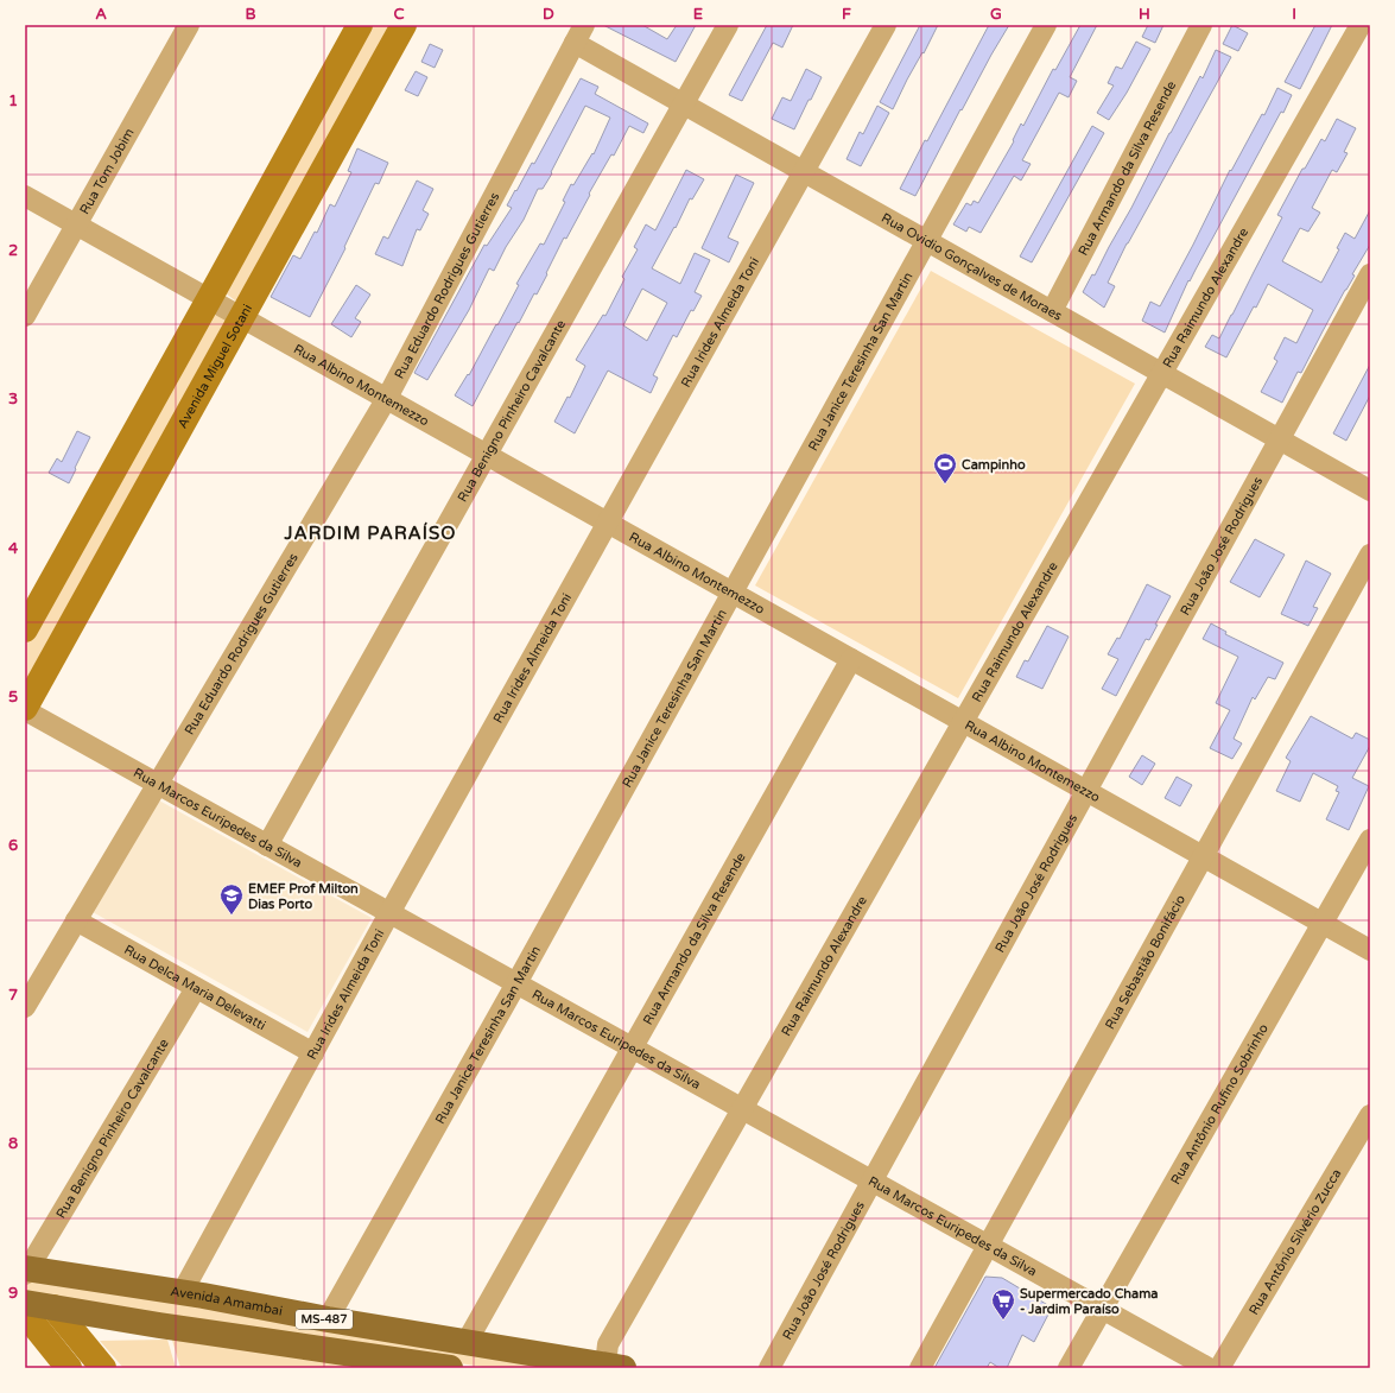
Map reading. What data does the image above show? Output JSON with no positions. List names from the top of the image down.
{
  "streets": {
    "main road": ["Avenida Amambai", "MS-487"],
    "street": [
      "Rua Armando da Silva Resende",
      "Rua Tom Jobim",
      "Rua Ovidio Gonçalves de Moraes",
      "Rua Eduardo Rodrigues Gutierres",
      "Rua Raimundo Alexandre",
      "Rua Irides Almeida Toni",
      "Rua Janice Teresinha San Martin",
      "Avenida Miguel Sotani",
      "Rua Albino Montemezzo",
      "Rua Benigno Pinheiro Cavalcante",
      "Rua João José Rodrigues",
      "Rua Marcos Euripedes da Silva",
      "Rua Sebastião Bonifácio",
      "Rua Delca Maria Delevatti",
      "Rua Antônio Rufino Sobrinho",
      "Rua Antônio Silvério Zucca"
    ]
  },
  "crossings": [
    ["Rua Armando da Silva Resende", "Rua Ovidio Gonçalves de Moraes"],
    ["Rua Armando da Silva Resende", "Rua Albino Montemezzo"],
    ["Rua Armando da Silva Resende", "Rua Marcos Euripedes da Silva"],
    ["Rua Armando da Silva Resende", "Avenida Amambai"],
    ["Rua Tom Jobim", "Rua Albino Montemezzo"],
    ["Rua Ovidio Gonçalves de Moraes", "Rua Eduardo Rodrigues Gutierres"],
    ["Rua Ovidio Gonçalves de Moraes", "Rua Raimundo Alexandre"],
    ["Rua Ovidio Gonçalves de Moraes", "Rua Irides Almeida Toni"],
    ["Rua Ovidio Gonçalves de Moraes", "Rua Janice Teresinha San Martin"],
    ["Rua Ovidio Gonçalves de Moraes", "Rua Benigno Pinheiro Cavalcante"],
    ["Rua Ovidio Gonçalves de Moraes", "Rua João José Rodrigues"],
    ["Rua Eduardo Rodrigues Gutierres", "Rua Albino Montemezzo"],
    ["Rua Eduardo Rodrigues Gutierres", "Rua Marcos Euripedes da Silva"],
    ["Rua Eduardo Rodrigues Gutierres", "Rua Delca Maria Delevatti"],
    ["Rua Raimundo Alexandre", "Rua Albino Montemezzo"],
    ["Rua Raimundo Alexandre", "Rua Marcos Euripedes da Silva"],
    ["Rua Raimundo Alexandre", "Avenida Amambai"],
    ["Rua Irides Almeida Toni", "Rua Albino Montemezzo"],
    ["Rua Irides Almeida Toni", "Rua Marcos Euripedes da Silva"],
    ["Rua Irides Almeida Toni", "Rua Delca Maria Delevatti"],
    ["Rua Irides Almeida Toni", "Avenida Amambai"],
    ["Rua Janice Teresinha San Martin", "Rua Albino Montemezzo"],
    ["Rua Janice Teresinha San Martin", "Rua Marcos Euripedes da Silva"],
    ["Rua Janice Teresinha San Martin", "Avenida Amambai"],
    ["Avenida Miguel Sotani", "Rua Albino Montemezzo"],
    ["Avenida Miguel Sotani", "Rua Marcos Euripedes da Silva"],
    ["Rua Albino Montemezzo", "Rua Benigno Pinheiro Cavalcante"],
    ["Rua Albino Montemezzo", "Rua João José Rodrigues"],
    ["Rua Albino Montemezzo", "Rua Sebastião Bonifácio"],
    ["Rua Albino Montemezzo", "Rua Antônio Rufino Sobrinho"],
    ["Rua Benigno Pinheiro Cavalcante", "Rua Marcos Euripedes da Silva"],
    ["Rua Benigno Pinheiro Cavalcante", "Rua Delca Maria Delevatti"],
    ["Rua Benigno Pinheiro Cavalcante", "Avenida Amambai"],
    ["Rua João José Rodrigues", "Rua Marcos Euripedes da Silva"],
    ["Rua Marcos Euripedes da Silva", "Rua Sebastião Bonifácio"],
    ["Rua Marcos Euripedes da Silva", "Rua Antônio Rufino Sobrinho"]
  ],
  "districts": ["JARDIM PARAÍSO"],
  "places": {
    "sports": ["Campinho"],
    "school or university": ["EMEF Prof Milton Dias Porto"],
    "supermarket": ["Supermercado Chama - Jardim Paraíso"]
  },
  "grid": {
    "columns": [
      "A",
      "B",
      "C",
      "D",
      "E",
      "F",
      "G",
      "H",
      "I"
    ],
    "rows": [
      "1",
      "2",
      "3",
      "4",
      "5",
      "6",
      "7",
      "8",
      "9"
    ]
  }
}
